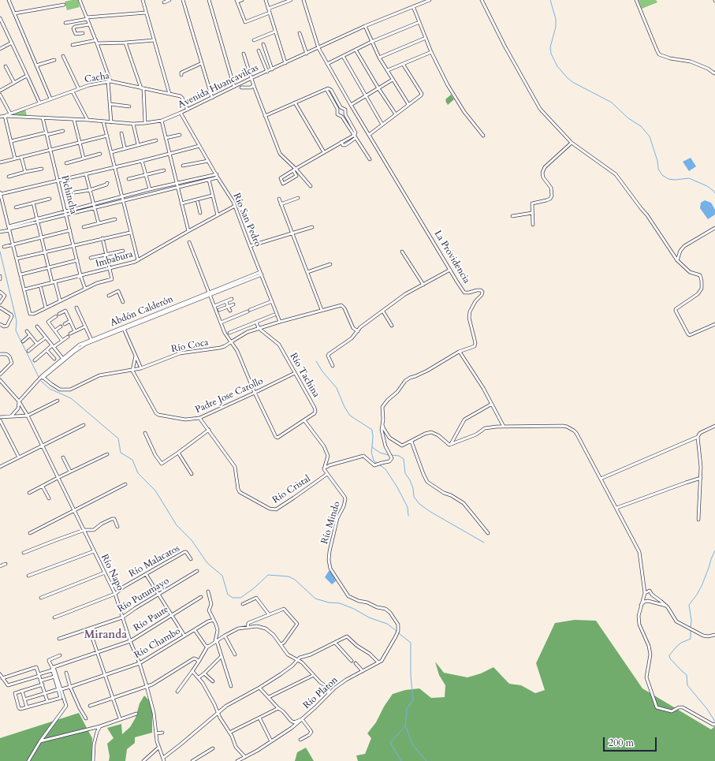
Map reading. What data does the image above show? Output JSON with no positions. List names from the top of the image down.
{
  "streets": {
    "street": [
      "Cacha",
      "Avenida Huancavilcas",
      "Pichincha",
      "Río San Pedro",
      "La Providencia",
      "Imbabura",
      "Abdón Calderón",
      "Río Coca",
      "Río Tachina",
      "Padre Jose Carollo",
      "Río Cristal",
      "Río Mindo",
      "Río Malacatos",
      "Río Napo",
      "Río Putumayo",
      "Río Paute",
      "Río Chambo",
      "Río Platon"
    ]
  },
  "crossings": [
    ["Cacha", "Avenida Huancavilcas"],
    ["Avenida Huancavilcas", "Pichincha"],
    ["Avenida Huancavilcas", "Río San Pedro"],
    ["Avenida Huancavilcas", "La Providencia"],
    ["Pichincha", "Imbabura"],
    ["Río San Pedro", "Imbabura"],
    ["Río San Pedro", "Abdón Calderón"],
    ["Río San Pedro", "Río Coca"],
    ["La Providencia", "Río Mindo"],
    ["Abdón Calderón", "Río Coca"],
    ["Abdón Calderón", "Río Napo"],
    ["Río Coca", "Río Tachina"],
    ["Río Coca", "Padre Jose Carollo"],
    ["Río Tachina", "Padre Jose Carollo"],
    ["Padre Jose Carollo", "Río Cristal"],
    ["Río Cristal", "Río Mindo"],
    ["Río Mindo", "Río Platon"],
    ["Río Malacatos", "Río Napo"],
    ["Río Napo", "Río Putumayo"],
    ["Río Napo", "Río Paute"],
    ["Río Napo", "Río Chambo"]
  ],
  "districts": ["Miranda"],
  "scale_bar": "200 m"
}
